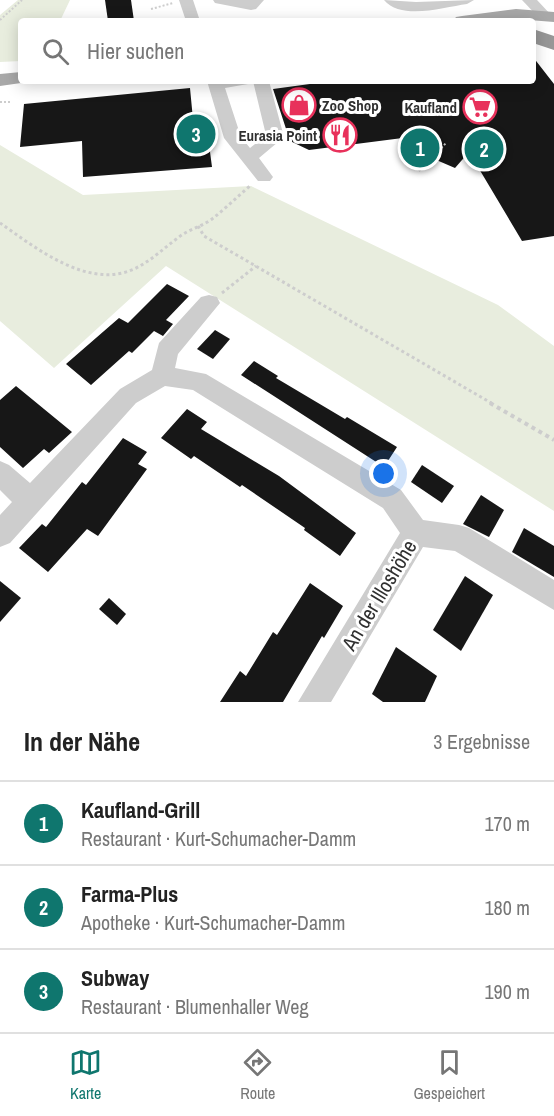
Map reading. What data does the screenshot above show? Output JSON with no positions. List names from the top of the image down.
{
  "streets": {
    "street": ["An der Illoshöhe"]
  },
  "places": {
    "shop": ["Zoo Shop"],
    "supermarket": ["Kaufland"],
    "restaurant": ["Eurasia Point"]
  },
  "page": {
    "search": "Hier suchen",
    "pins": ["3", "1", "2"],
    "heading": ["In der Nähe", "3 Ergebnisse"],
    "list": [
      {
        "mark": "1",
        "name": "Kaufland-Grill",
        "note": "Restaurant · Kurt-Schumacher-Damm",
        "value": "170 m"
      },
      {
        "mark": "2",
        "name": "Farma-Plus",
        "note": "Apotheke · Kurt-Schumacher-Damm",
        "value": "180 m"
      },
      {
        "mark": "3",
        "name": "Subway",
        "note": "Restaurant · Blumenhaller Weg",
        "value": "190 m"
      }
    ],
    "nav": ["Karte", "Route", "Gespeichert"]
  }
}
